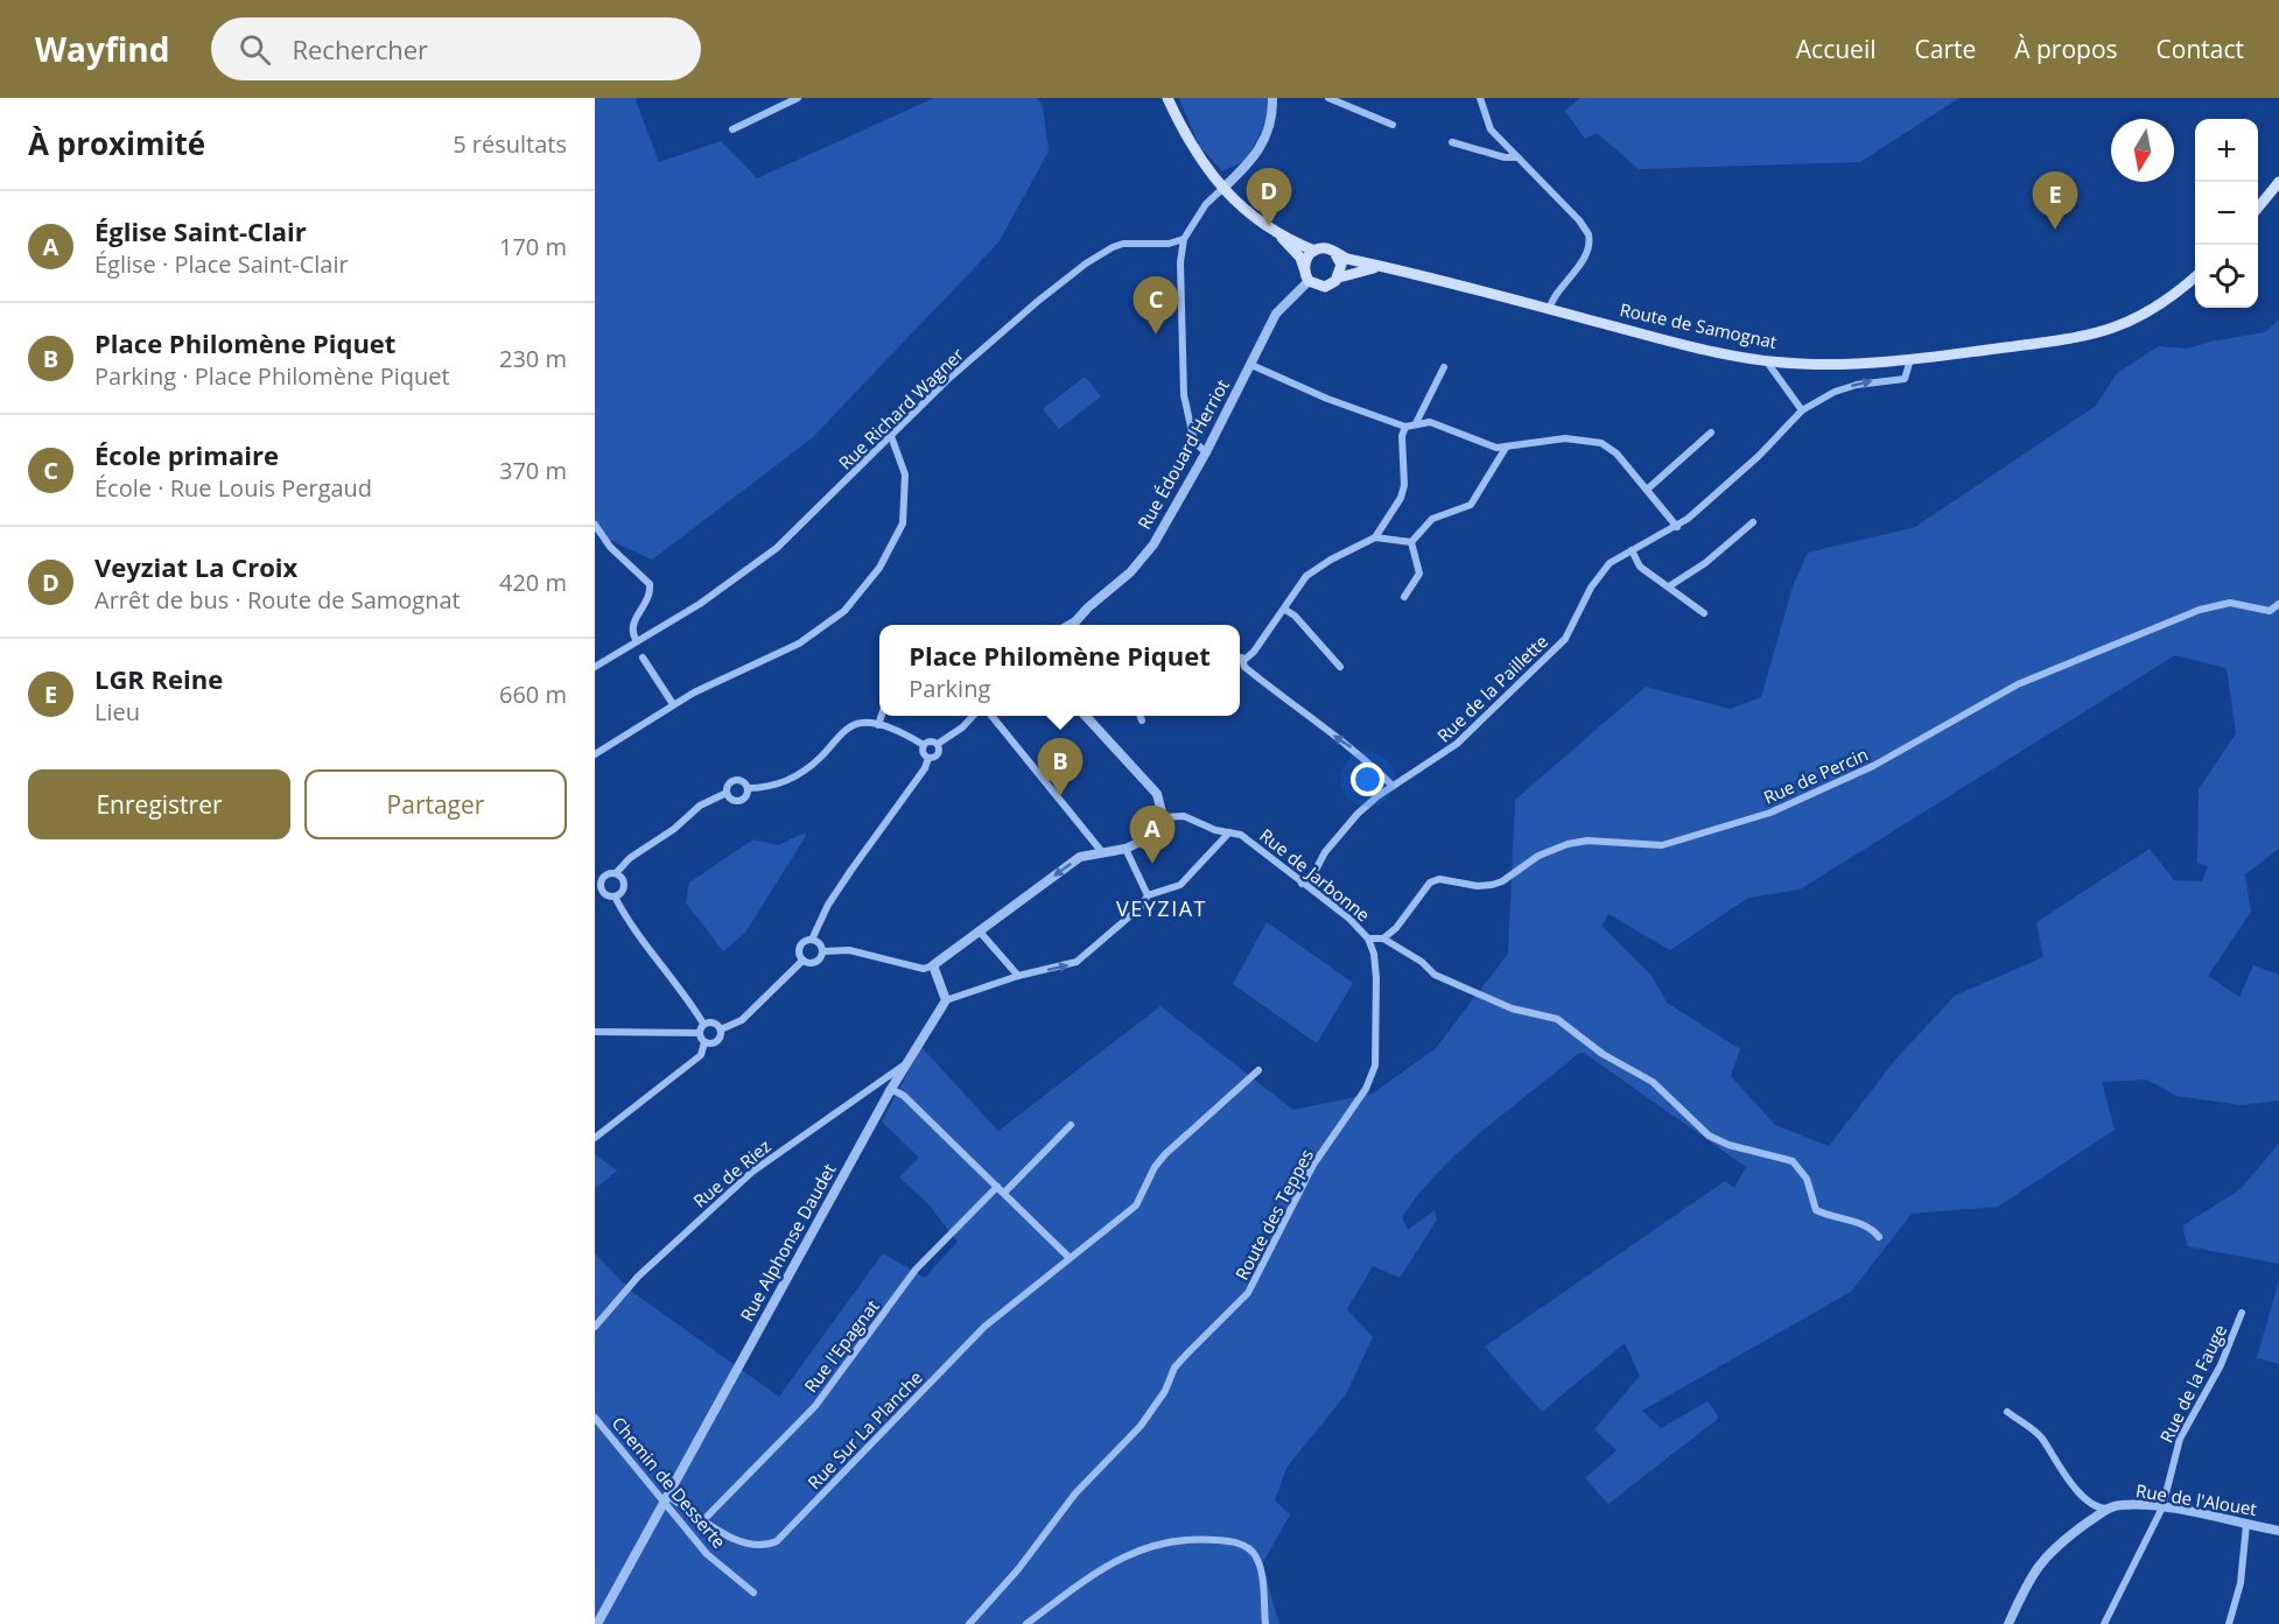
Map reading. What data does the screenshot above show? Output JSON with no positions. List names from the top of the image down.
{
  "streets": {
    "main road": ["Route de Samognat"],
    "street": [
      "Rue Richard Wagner",
      "Rue Édouard Herriot",
      "Rue de la Paillette",
      "Rue de Percin",
      "Rue de Jarbonne",
      "Rue de Riez",
      "Route des Teppes",
      "Rue Alphonse Daudet",
      "Rue l'Epagnat",
      "Rue de la Fauge",
      "Rue Sur La Planche",
      "Chemin de Desserte",
      "Rue de l'Alouet"
    ]
  },
  "crossings": [
    ["Route de Samognat", "Rue Édouard Herriot"],
    ["Route de Samognat", "Rue de la Paillette"],
    ["Rue de la Paillette", "Rue de Jarbonne"],
    ["Rue de Jarbonne", "Route des Teppes"],
    ["Rue de Riez", "Rue Alphonse Daudet"],
    ["Rue Alphonse Daudet", "Rue Sur La Planche"],
    ["Rue Alphonse Daudet", "Chemin de Desserte"],
    ["Rue l'Epagnat", "Rue Sur La Planche"],
    ["Rue de la Fauge", "Rue de l'Alouet"],
    ["Rue Sur La Planche", "Chemin de Desserte"]
  ],
  "districts": ["VEYZIAT"],
  "north": "bottom",
  "page": {
    "header": "Wayfind",
    "search": "Rechercher",
    "nav": [
      "Accueil",
      "Carte",
      "À propos",
      "Contact"
    ],
    "heading": ["À proximité", "5 résultats"],
    "map_buttons": ["+", "−"],
    "pins": [
      "D",
      "E",
      "C",
      "B",
      "A"
    ],
    "list": [
      {
        "mark": "A",
        "name": "Église Saint-Clair",
        "note": "Église · Place Saint-Clair",
        "value": "170 m"
      },
      {
        "mark": "B",
        "name": "Place Philomène Piquet",
        "note": "Parking · Place Philomène Piquet",
        "value": "230 m"
      },
      {
        "mark": "C",
        "name": "École primaire",
        "note": "École · Rue Louis Pergaud",
        "value": "370 m"
      },
      {
        "mark": "D",
        "name": "Veyziat La Croix",
        "note": "Arrêt de bus · Route de Samognat",
        "value": "420 m"
      },
      {
        "mark": "E",
        "name": "LGR Reine",
        "note": "Lieu",
        "value": "660 m"
      }
    ],
    "popup": ["Place Philomène Piquet", "Parking"],
    "buttons": ["Enregistrer", "Partager"]
  }
}
